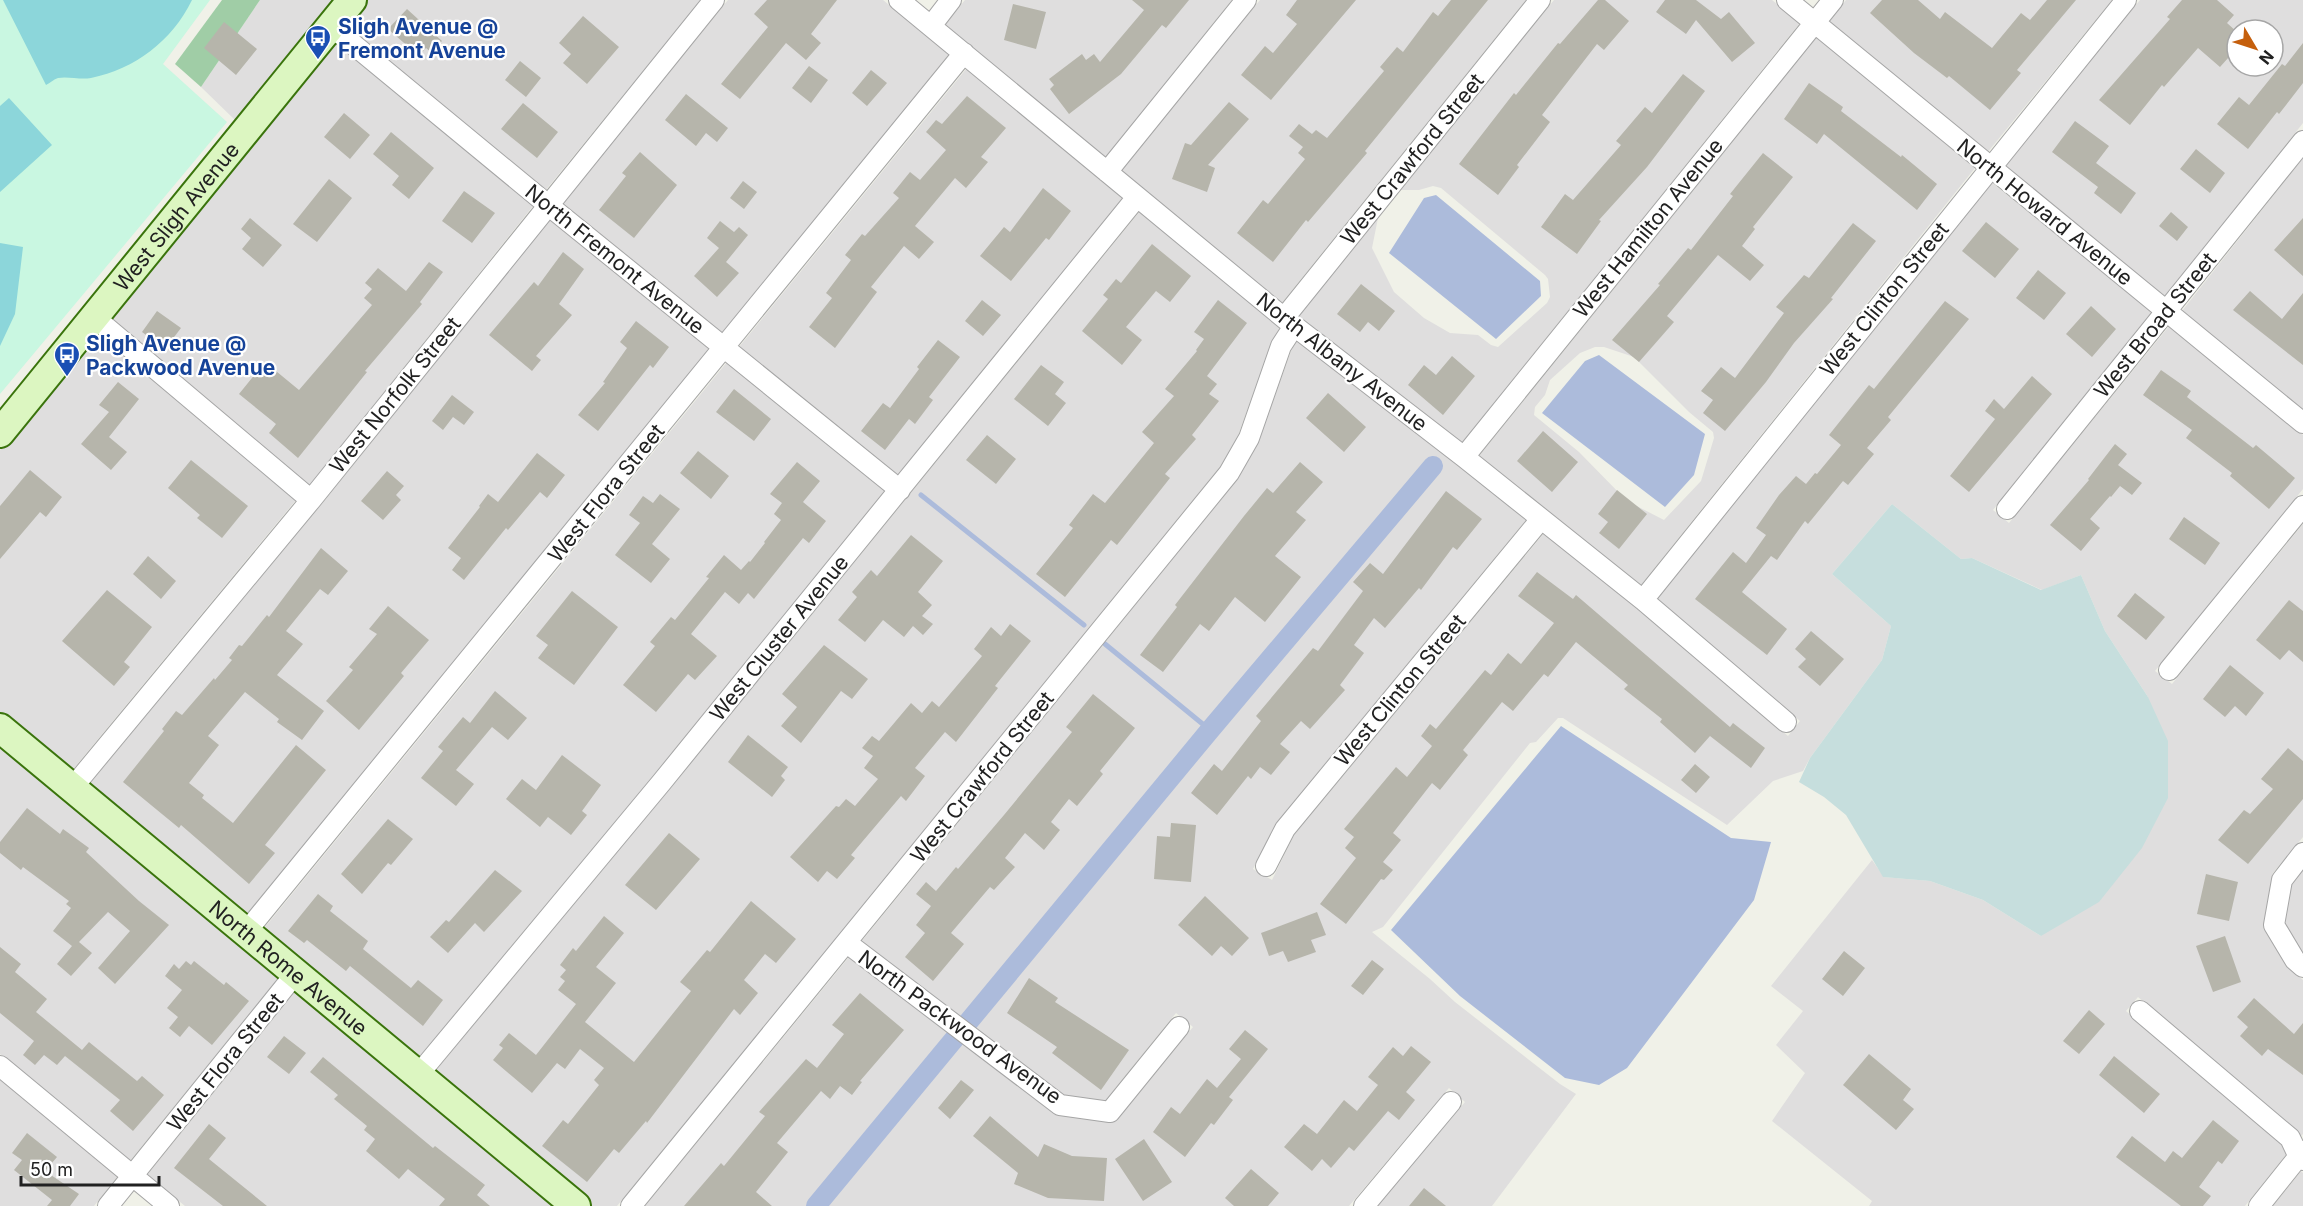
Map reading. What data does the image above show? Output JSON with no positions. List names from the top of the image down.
{
  "streets": {
    "street": [
      "West Crawford Street",
      "North Howard Avenue",
      "West Sligh Avenue",
      "West Hamilton Avenue",
      "North Fremont Avenue",
      "West Clinton Street",
      "West Broad Street",
      "North Albany Avenue",
      "West Norfolk Street",
      "West Flora Street",
      "West Cluster Avenue",
      "North Rome Avenue",
      "North Packwood Avenue"
    ]
  },
  "crossings": [
    ["West Crawford Street", "North Albany Avenue"],
    ["West Crawford Street", "North Packwood Avenue"],
    ["North Howard Avenue", "West Hamilton Avenue"],
    ["North Howard Avenue", "West Clinton Street"],
    ["North Howard Avenue", "West Broad Street"],
    ["West Sligh Avenue", "North Fremont Avenue"],
    ["West Hamilton Avenue", "North Albany Avenue"],
    ["North Fremont Avenue", "West Norfolk Street"],
    ["North Fremont Avenue", "West Flora Street"],
    ["North Fremont Avenue", "West Cluster Avenue"],
    ["West Clinton Street", "North Albany Avenue"],
    ["North Albany Avenue", "West Flora Street"],
    ["North Albany Avenue", "West Cluster Avenue"],
    ["West Norfolk Street", "North Rome Avenue"],
    ["West Flora Street", "North Rome Avenue"],
    ["West Cluster Avenue", "North Rome Avenue"]
  ],
  "places": {
    "bus stop": ["Sligh Avenue @ Fremont Avenue", "Sligh Avenue @ Packwood Avenue"]
  },
  "scale_bar": "50 m",
  "north": "bottom right"
}
